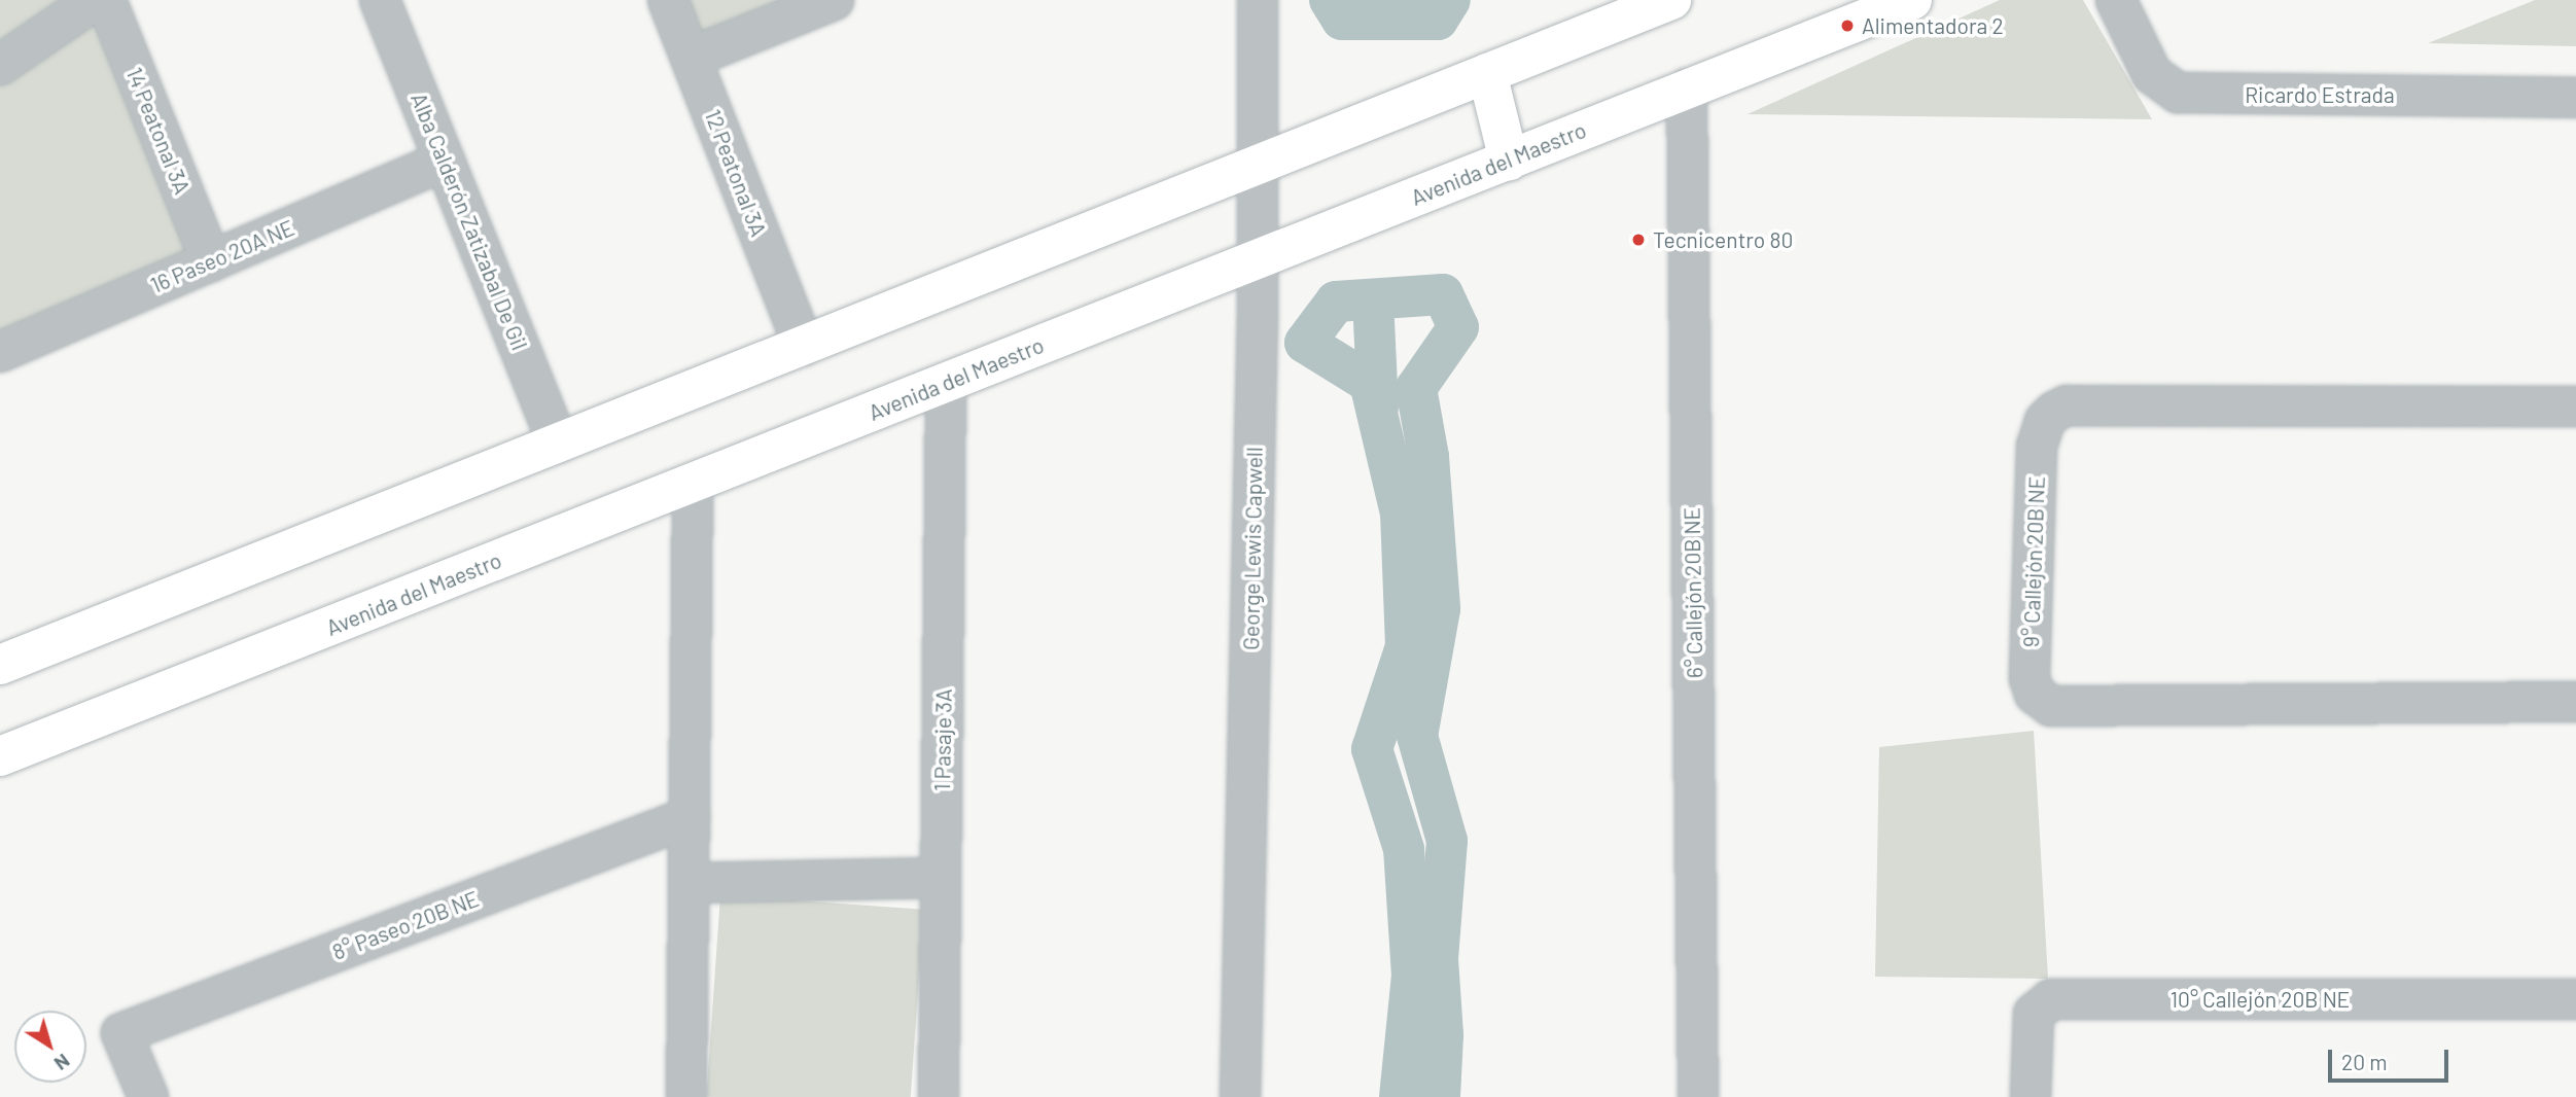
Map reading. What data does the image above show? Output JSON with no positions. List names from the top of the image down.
{
  "streets": {
    "street": [
      "Ricardo Estrada",
      "14 Peatonal 3A",
      "Avenida del Maestro",
      "12 Peatonal 3A",
      "Alba Calderón Zatizabal De Gil",
      "16 Paseo 20A NE",
      "George Lewis Capwell",
      "9° Callejón 20B NE",
      "6° Callejón 20B NE",
      "1 Pasaje 3A",
      "8° Paseo 20B NE",
      "10° Callejón 20B NE"
    ]
  },
  "crossings": [
    ["14 Peatonal 3A", "16 Paseo 20A NE"],
    ["Avenida del Maestro", "George Lewis Capwell"],
    ["Avenida del Maestro", "6° Callejón 20B NE"],
    ["Avenida del Maestro", "1 Pasaje 3A"],
    ["Alba Calderón Zatizabal De Gil", "16 Paseo 20A NE"]
  ],
  "places": ["Alimentadora 2", "Tecnicentro 80"],
  "scale_bar": "20 m",
  "north": "bottom right"
}
